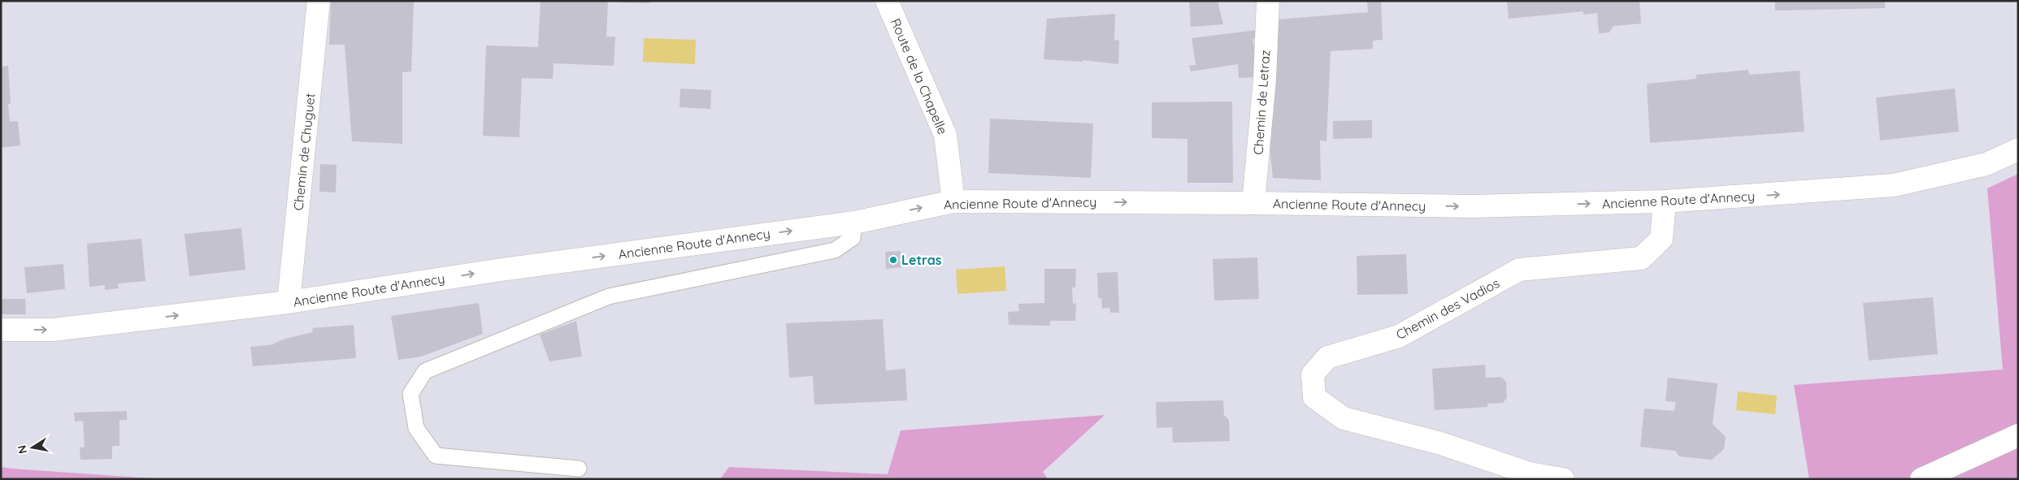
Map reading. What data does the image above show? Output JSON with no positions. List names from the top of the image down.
{
  "streets": {
    "street": [
      "Route de la Chapelle",
      "Chemin de Letraz",
      "Chemin de Chuguet",
      "Ancienne Route d'Annecy",
      "Chemin des Vadios"
    ]
  },
  "crossings": [
    ["Route de la Chapelle", "Ancienne Route d'Annecy"],
    ["Chemin de Letraz", "Ancienne Route d'Annecy"],
    ["Chemin de Chuguet", "Ancienne Route d'Annecy"],
    ["Ancienne Route d'Annecy", "Chemin des Vadios"]
  ],
  "one_way": ["Ancienne Route d'Annecy"],
  "places": ["Letras"],
  "north": "left"
}
